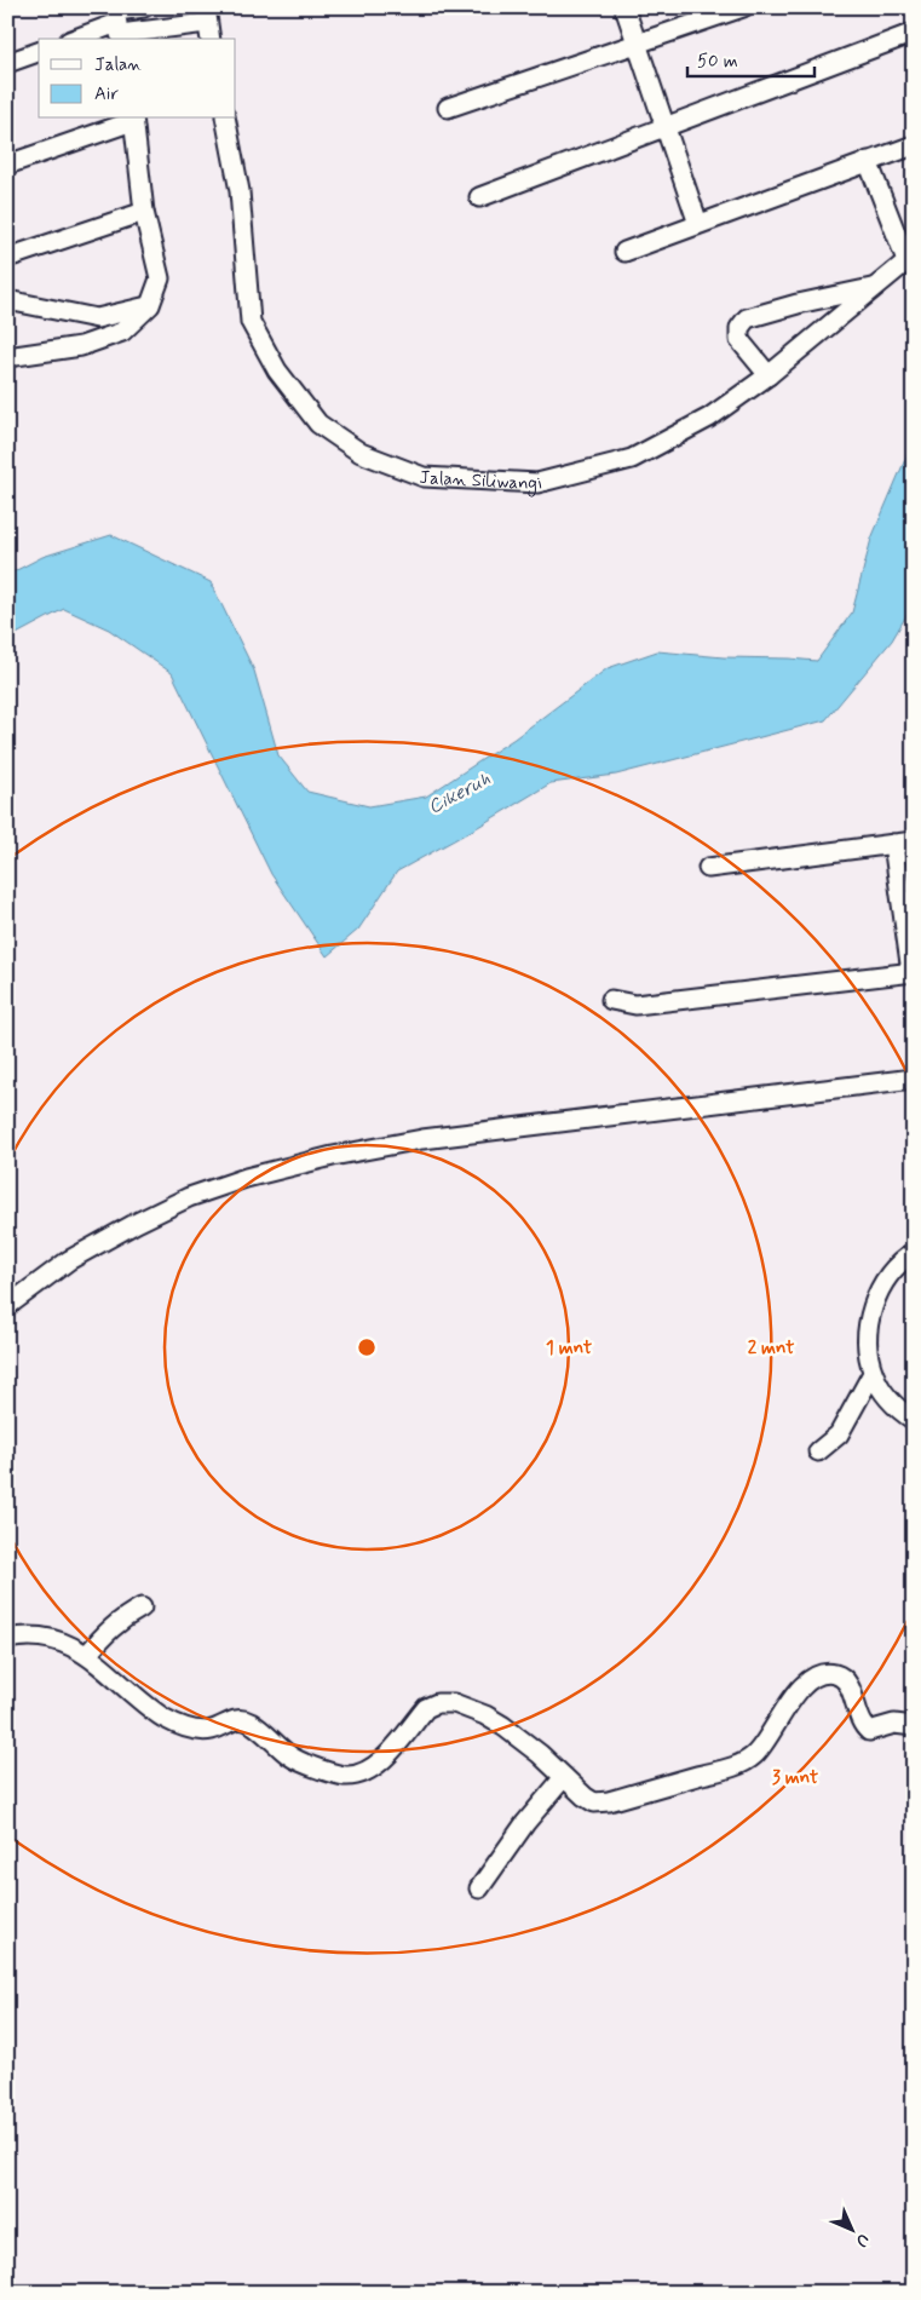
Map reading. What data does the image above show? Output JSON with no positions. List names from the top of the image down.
{
  "streets": {
    "street": ["Jalan Siliwangi"]
  },
  "water": ["Cikeruh"],
  "legend": ["Jalan", "Air"],
  "scale_bar": "50 m",
  "north": "bottom right",
  "rings": ["1 mnt", "2 mnt", "3 mnt"]
}
